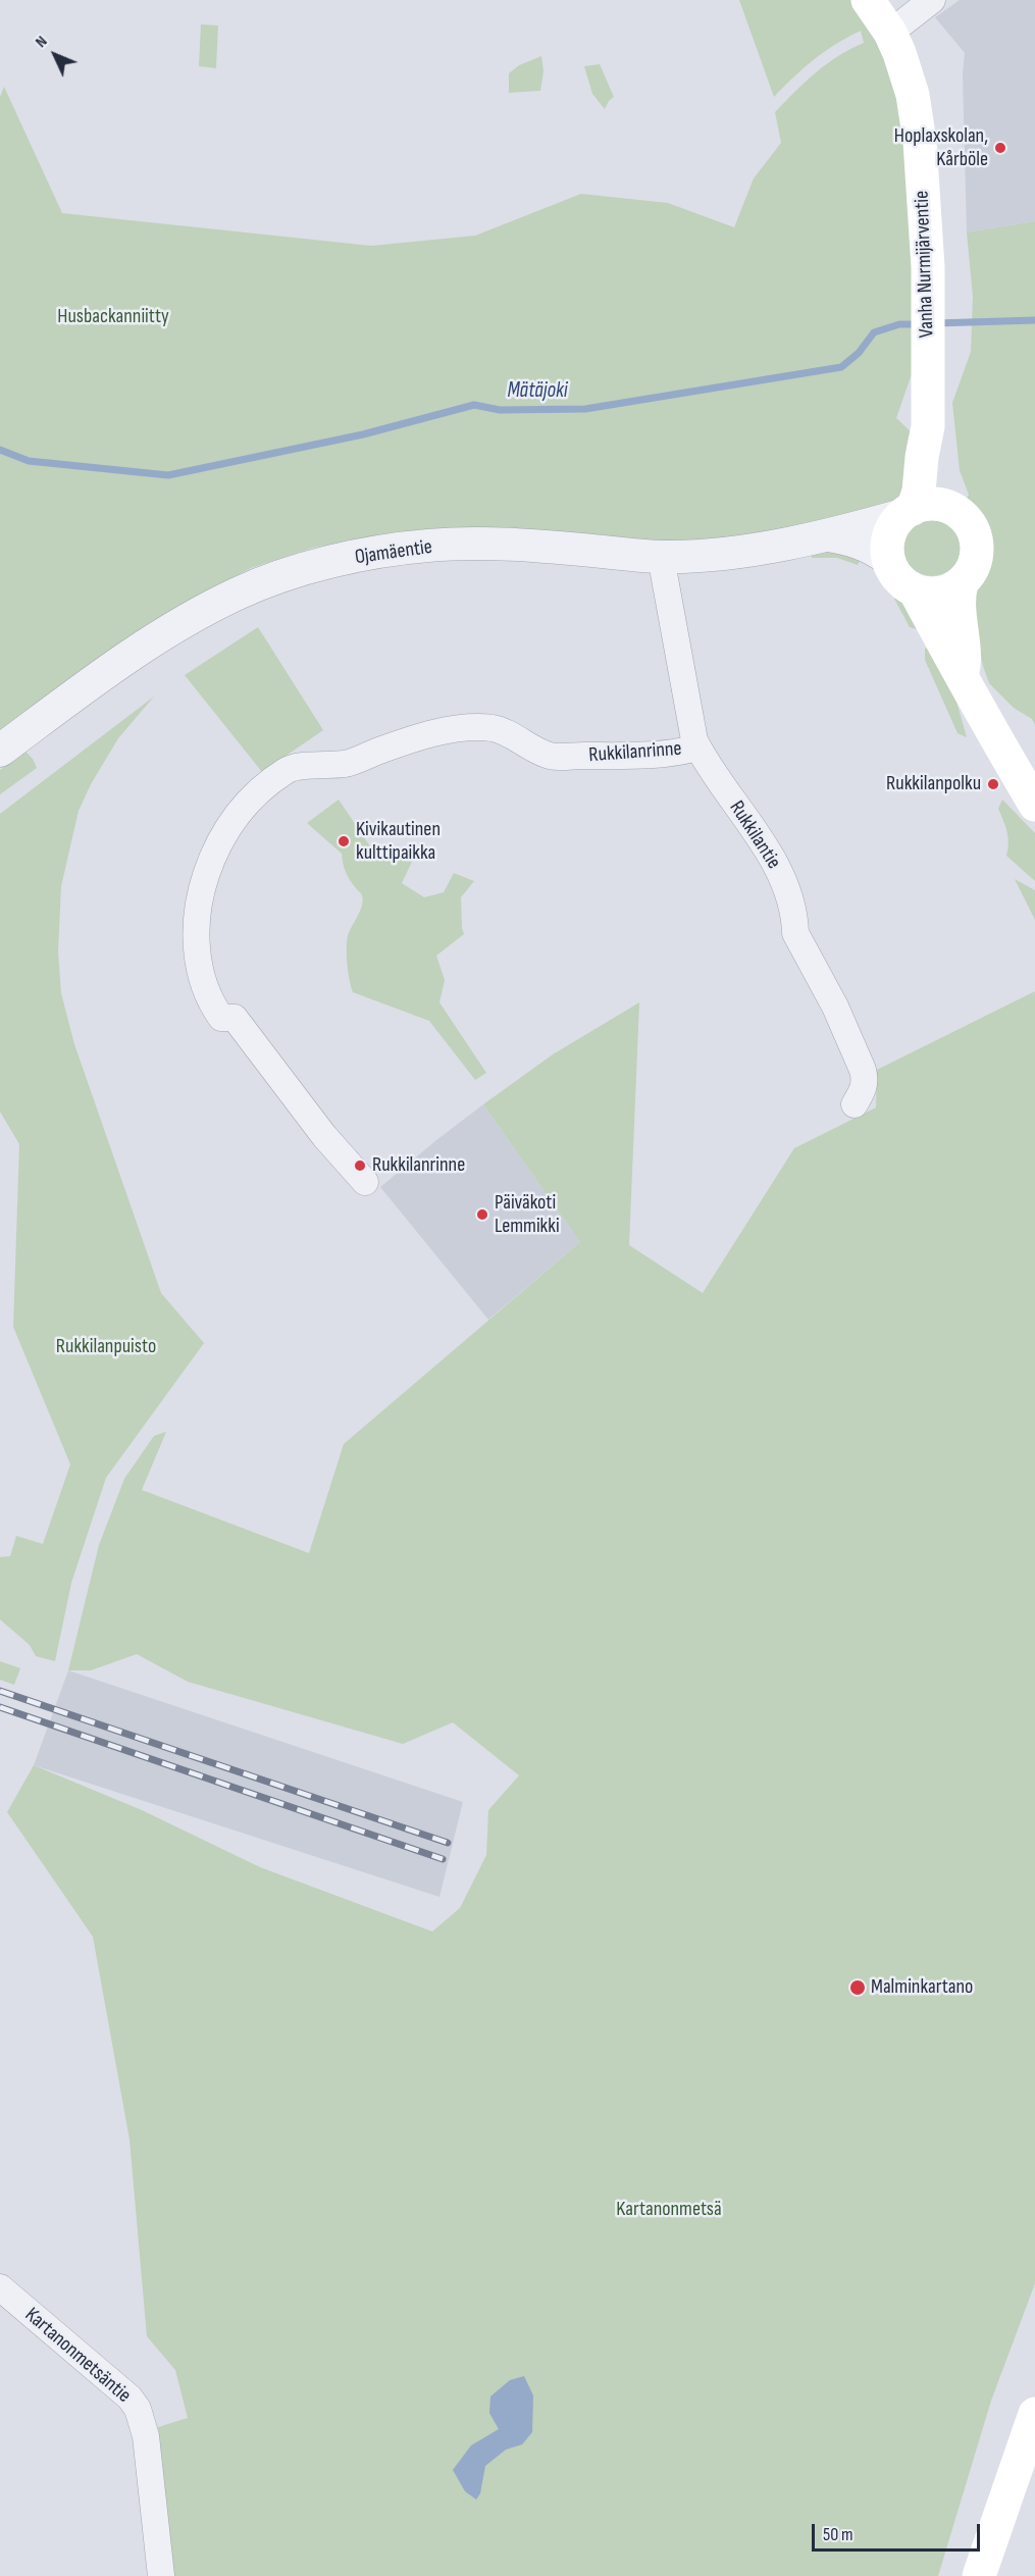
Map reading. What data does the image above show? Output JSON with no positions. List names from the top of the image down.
{
  "streets": {
    "main road": ["Vanha Nurmijärventie"],
    "street": [
      "Ojamäentie",
      "Rukkilanrinne",
      "Rukkilantie",
      "Kartanonmetsäntie"
    ]
  },
  "crossings": [
    ["Vanha Nurmijärventie", "Ojamäentie"],
    ["Ojamäentie", "Rukkilantie"],
    ["Rukkilanrinne", "Rukkilantie"]
  ],
  "water": ["Mätäjoki"],
  "parks": ["Husbackanniitty", "Rukkilanpuisto", "Kartanonmetsä"],
  "places": [
    "Hoplaxskolan, Kårböle",
    "Rukkilanpolku",
    "Kivikautinen kulttipaikka",
    "Rukkilanrinne",
    "Päiväkoti Lemmikki",
    "Malminkartano"
  ],
  "scale_bar": "50 m",
  "north": "top left"
}
